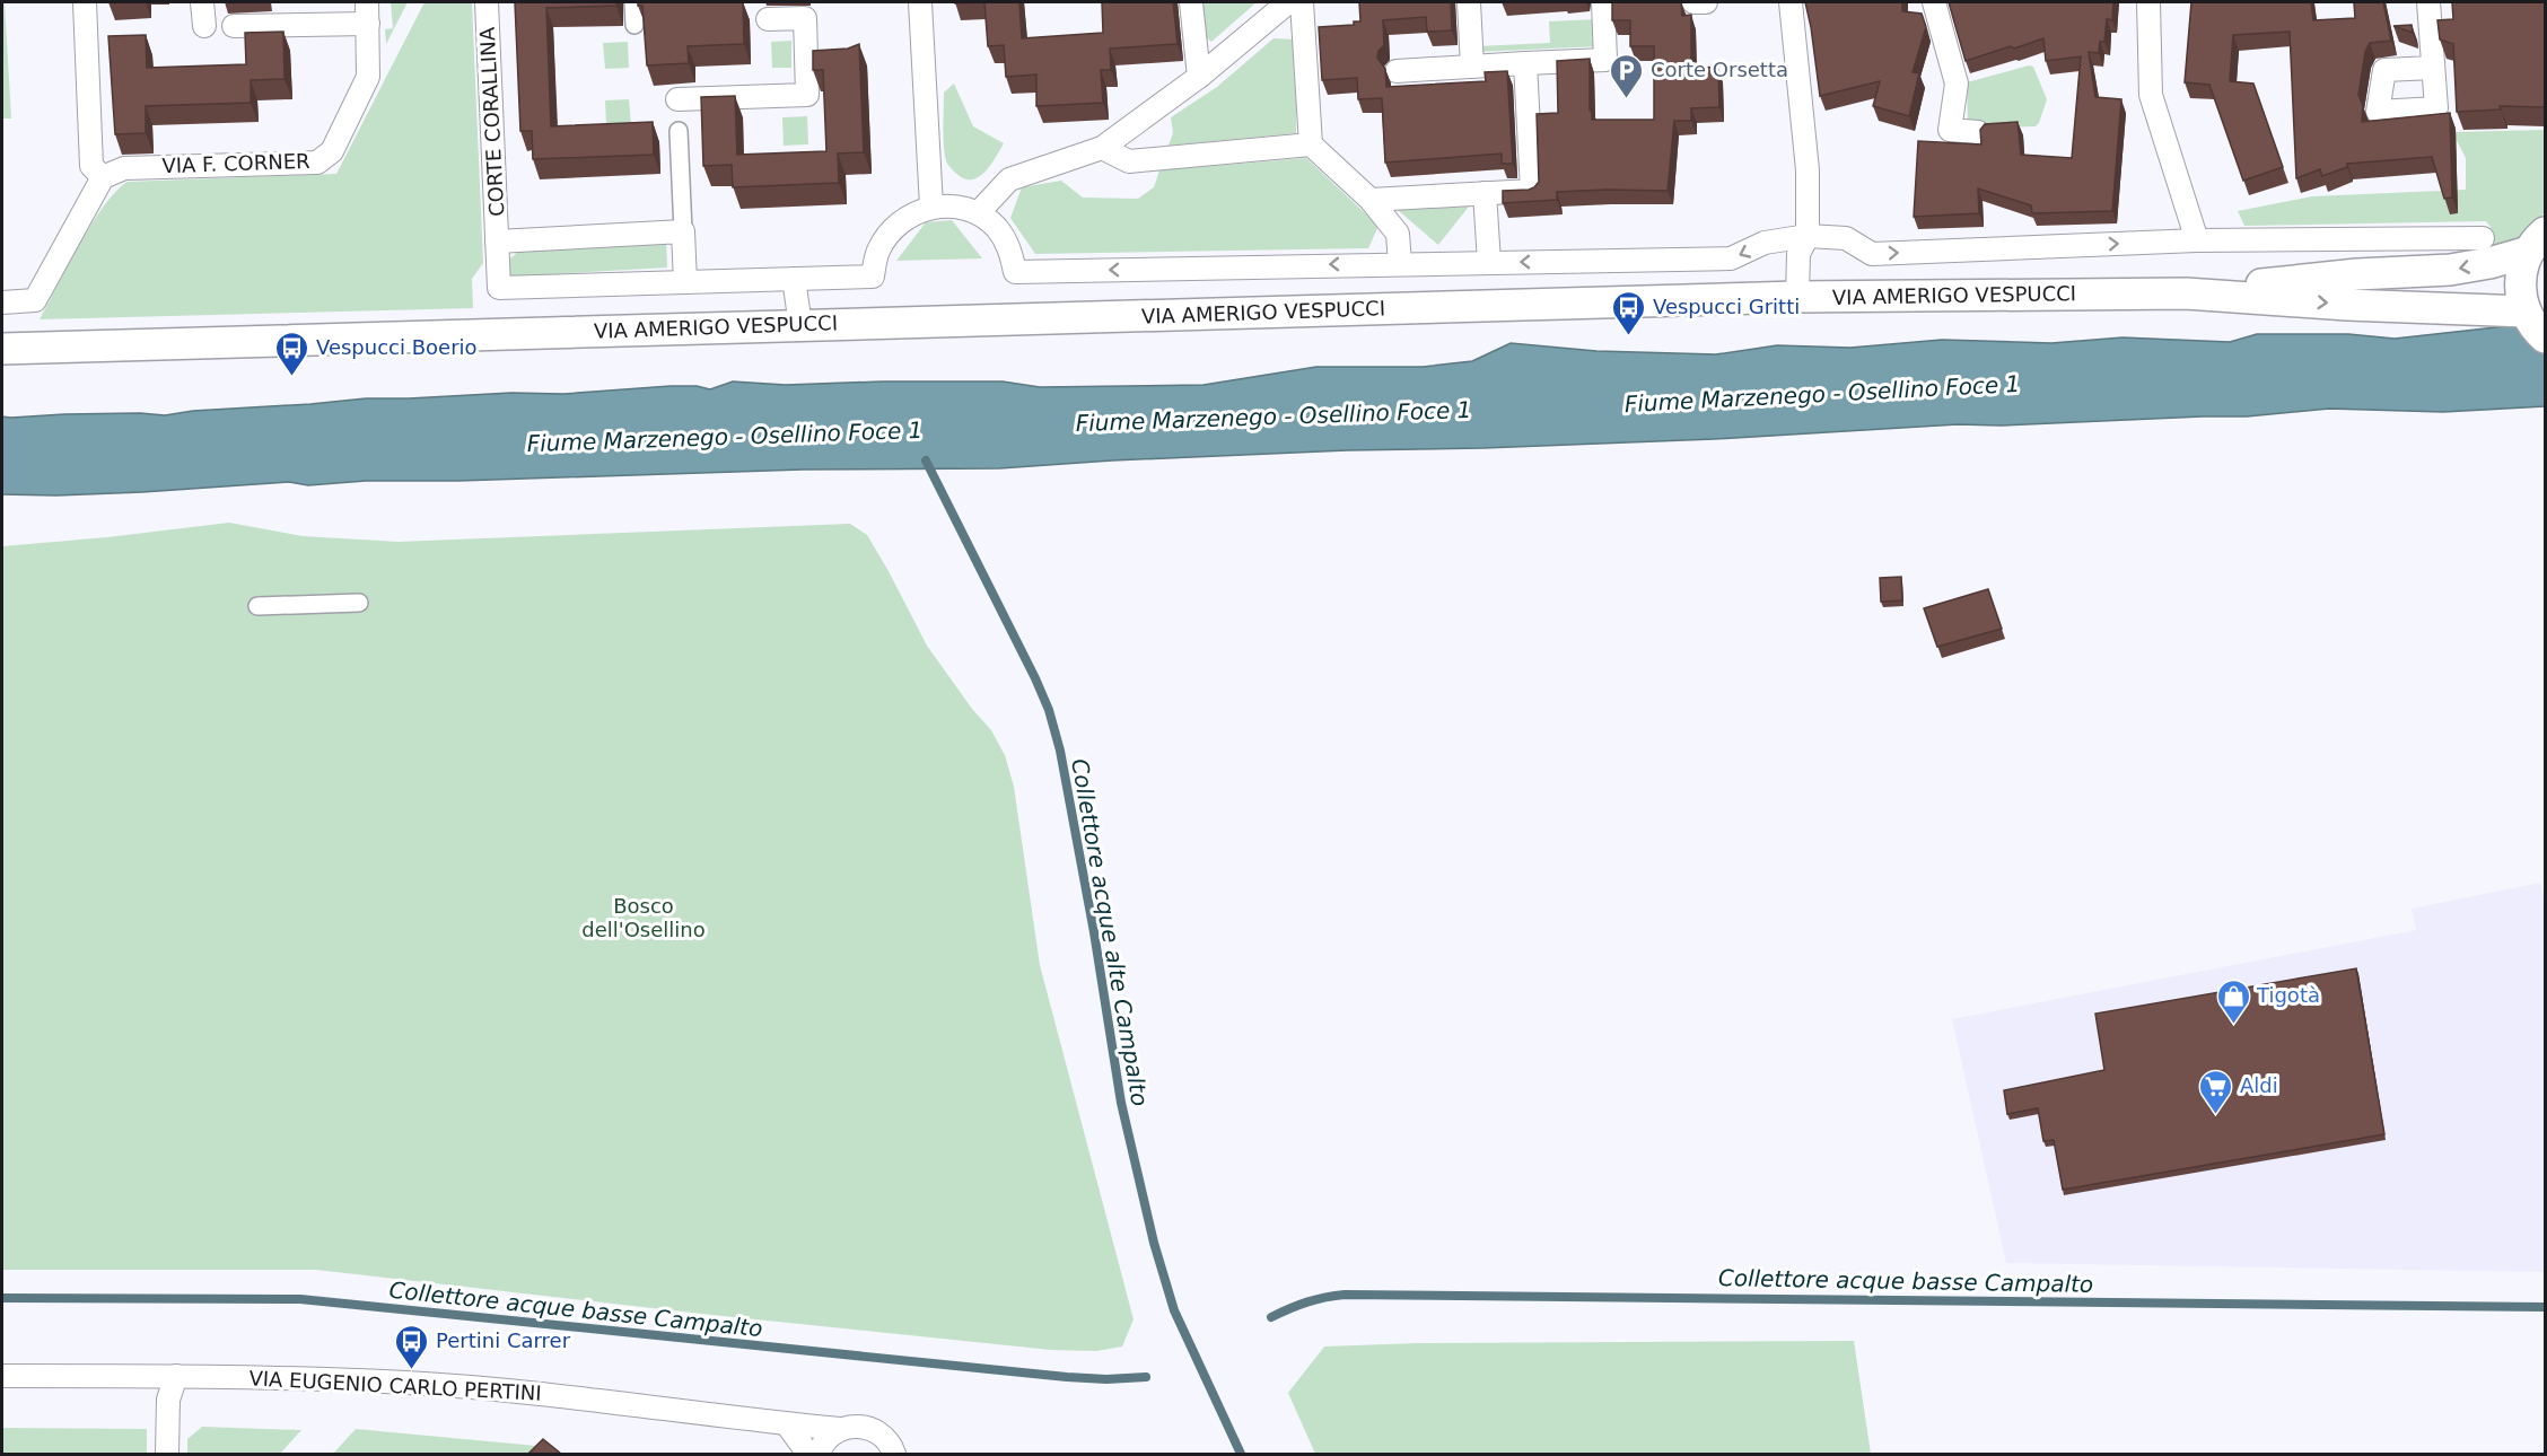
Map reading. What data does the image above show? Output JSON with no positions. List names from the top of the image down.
{
  "streets": {
    "main road": ["VIA AMERIGO VESPUCCI"],
    "street": ["CORTE CORALLINA", "VIA F. CORNER", "VIA EUGENIO CARLO PERTINI"]
  },
  "water": ["Fiume Marzenego - Osellino Foce 1", "Collettore acque alte Campalto", "Collettore acque basse Campalto"],
  "parks": ["Bosco dell'Osellino"],
  "places": {
    "parking": ["Corte Orsetta"],
    "bus stop": ["Vespucci Gritti", "Vespucci Boerio", "Pertini Carrer"],
    "shop": ["Tigotà"],
    "supermarket": ["Aldi"]
  }
}
